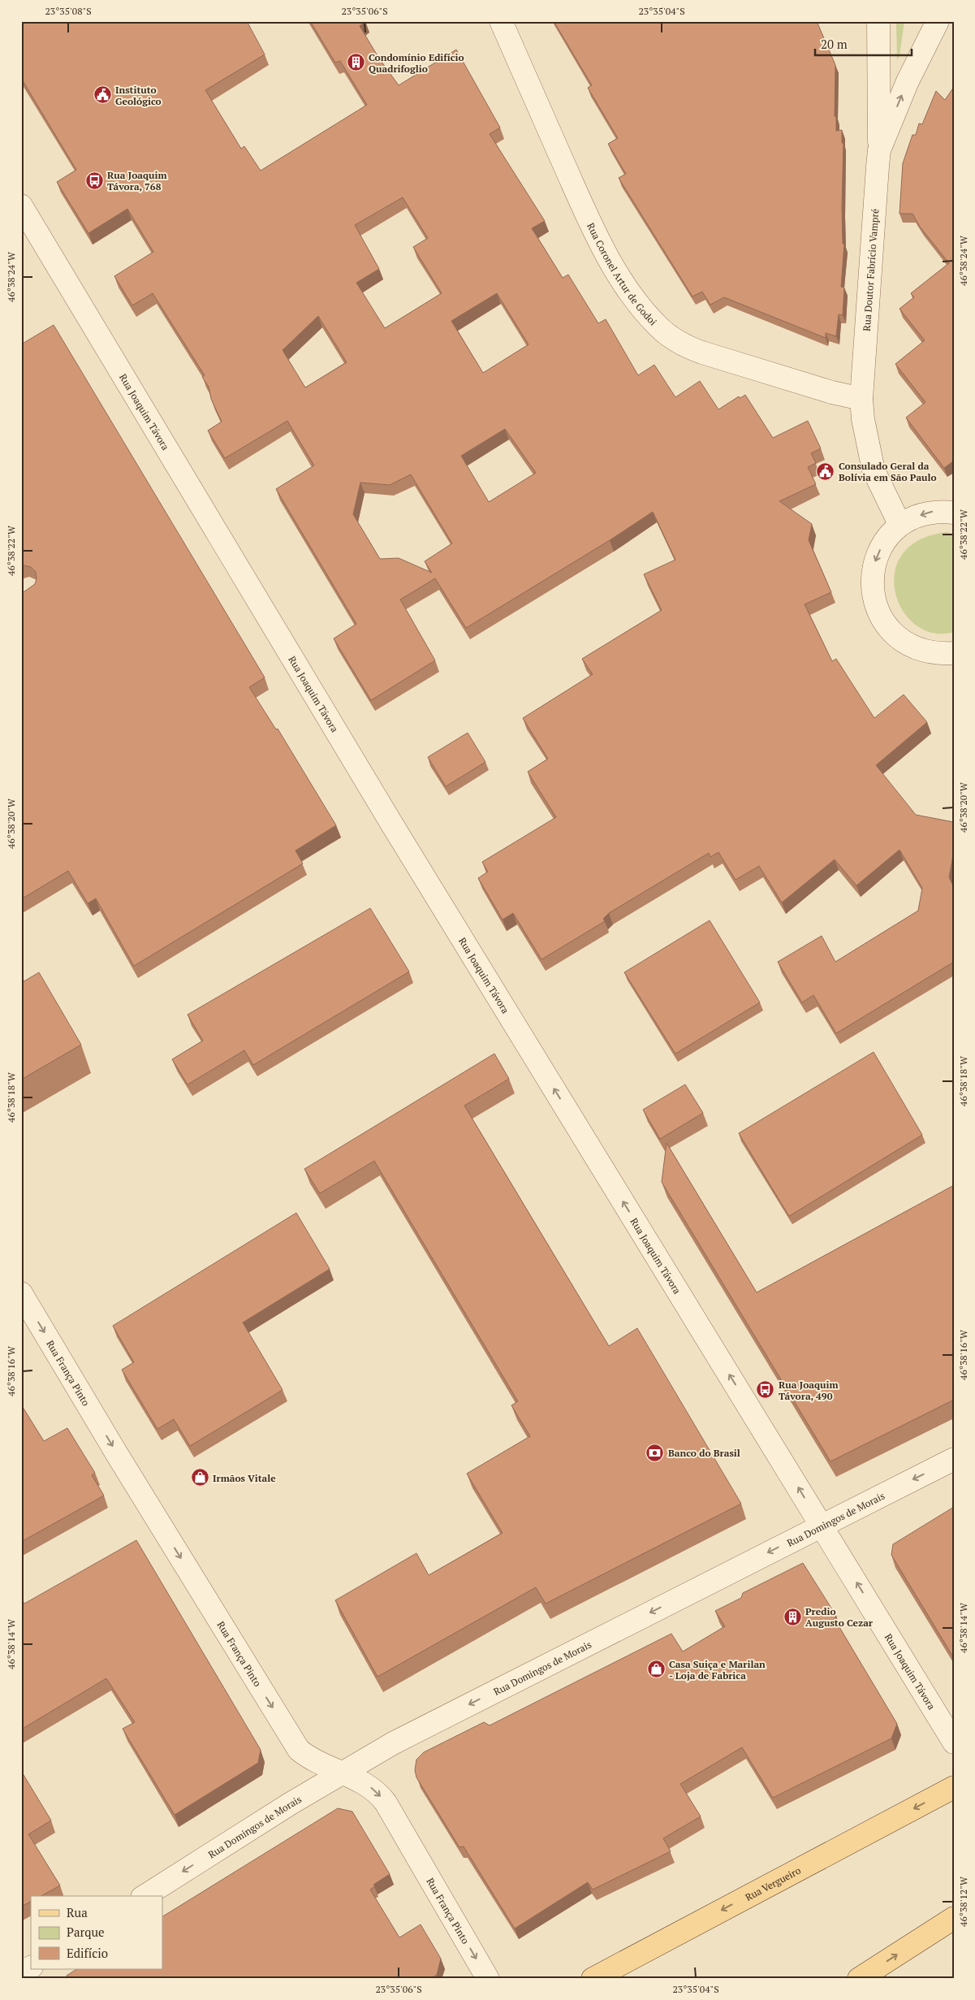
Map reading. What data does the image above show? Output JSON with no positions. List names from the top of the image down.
{
  "streets": {
    "main road": ["Rua Vergueiro"],
    "street": [
      "Rua Doutor Fabrício Vampré",
      "Rua Coronel Artur de Godoi",
      "Rua Joaquim Távora",
      "Rua França Pinto",
      "Rua Domingos de Morais"
    ]
  },
  "crossings": [
    ["Rua Doutor Fabrício Vampré", "Rua Coronel Artur de Godoi"],
    ["Rua Joaquim Távora", "Rua Domingos de Morais"],
    ["Rua França Pinto", "Rua Domingos de Morais"]
  ],
  "one_way": [
    "Rua Joaquim Távora",
    "Rua França Pinto",
    "Rua Domingos de Morais",
    "Rua Vergueiro"
  ],
  "places": {
    "building": ["Condomínio Edifício Quadrifoglio", "Predio Augusto Cezar"],
    "public building": ["Instituto Geológico", "Consulado Geral da Bolívia em São Paulo"],
    "bus stop": ["Rua Joaquim Távora, 768", "Rua Joaquim Távora, 490"],
    "bank": ["Banco do Brasil"],
    "shop": ["Irmãos Vitale", "Casa Suiça e Marilan - Loja de Fabrica"]
  },
  "legend": ["Rua", "Parque", "Edifício"],
  "scale_bar": "20 m",
  "coordinates": [
    "23°35'08\"S",
    "23°35'06\"S",
    "23°35'04\"S",
    "46°38'24\"W",
    "46°38'22\"W",
    "46°38'20\"W",
    "46°38'18\"W",
    "46°38'16\"W",
    "46°38'14\"W",
    "46°38'12\"W"
  ]
}
